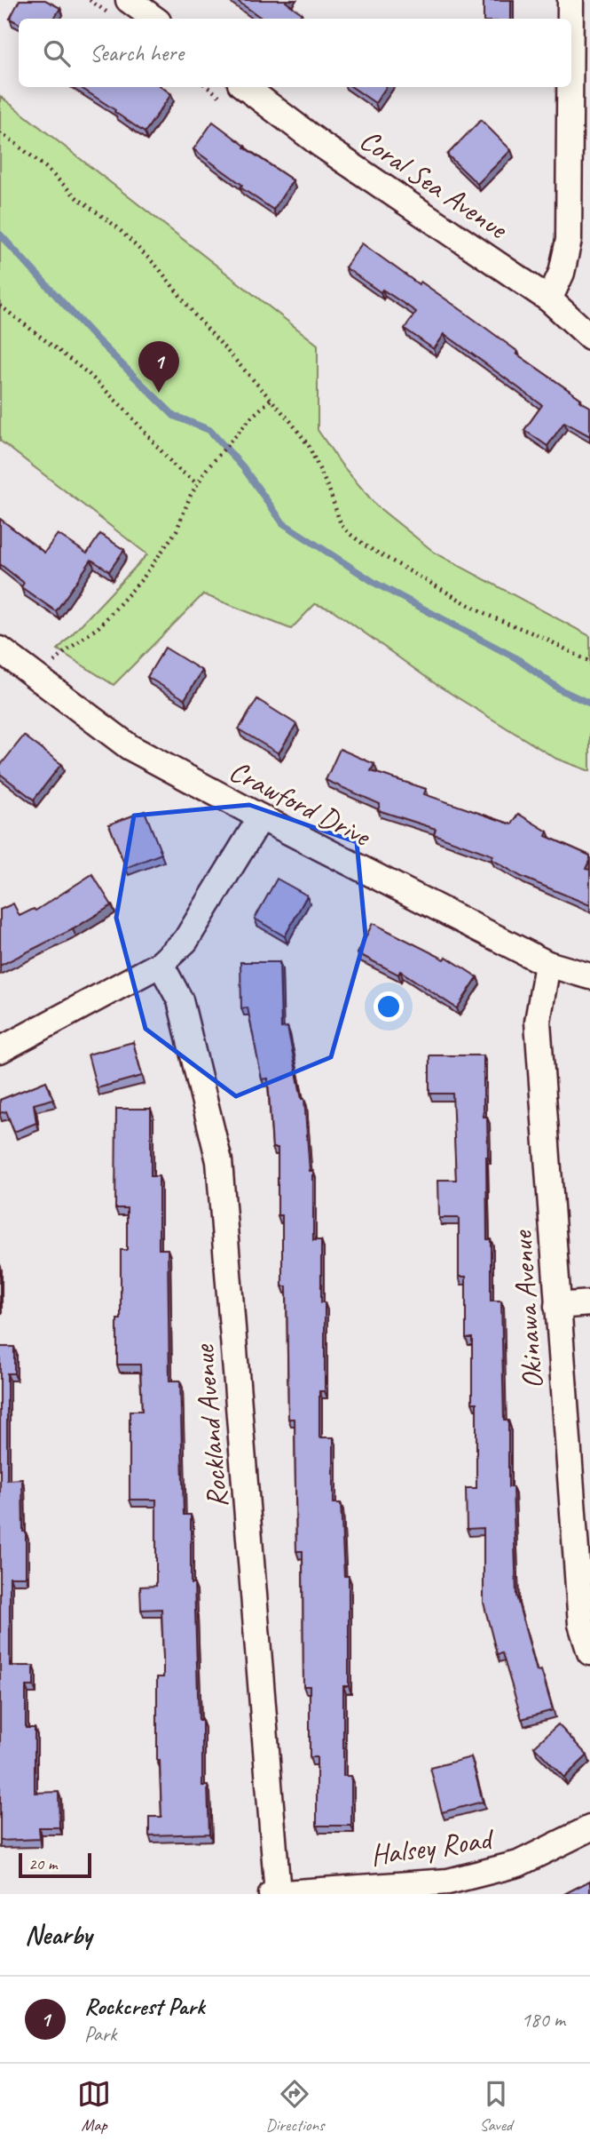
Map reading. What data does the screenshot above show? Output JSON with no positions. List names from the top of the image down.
{
  "streets": {
    "street": [
      "Coral Sea Avenue",
      "Crawford Drive",
      "Okinawa Avenue",
      "Rockland Avenue",
      "Halsey Road"
    ]
  },
  "crossings": [
    ["Crawford Drive", "Okinawa Avenue"],
    ["Rockland Avenue", "Halsey Road"]
  ],
  "scale_bar": "20 m",
  "page": {
    "search": "Search here",
    "pins": "1",
    "scale": "20 m",
    "heading": "Nearby",
    "list": [
      {
        "mark": "1",
        "name": "Rockcrest Park",
        "note": "Park",
        "value": "180 m"
      }
    ],
    "nav": ["Map", "Directions", "Saved"]
  }
}
